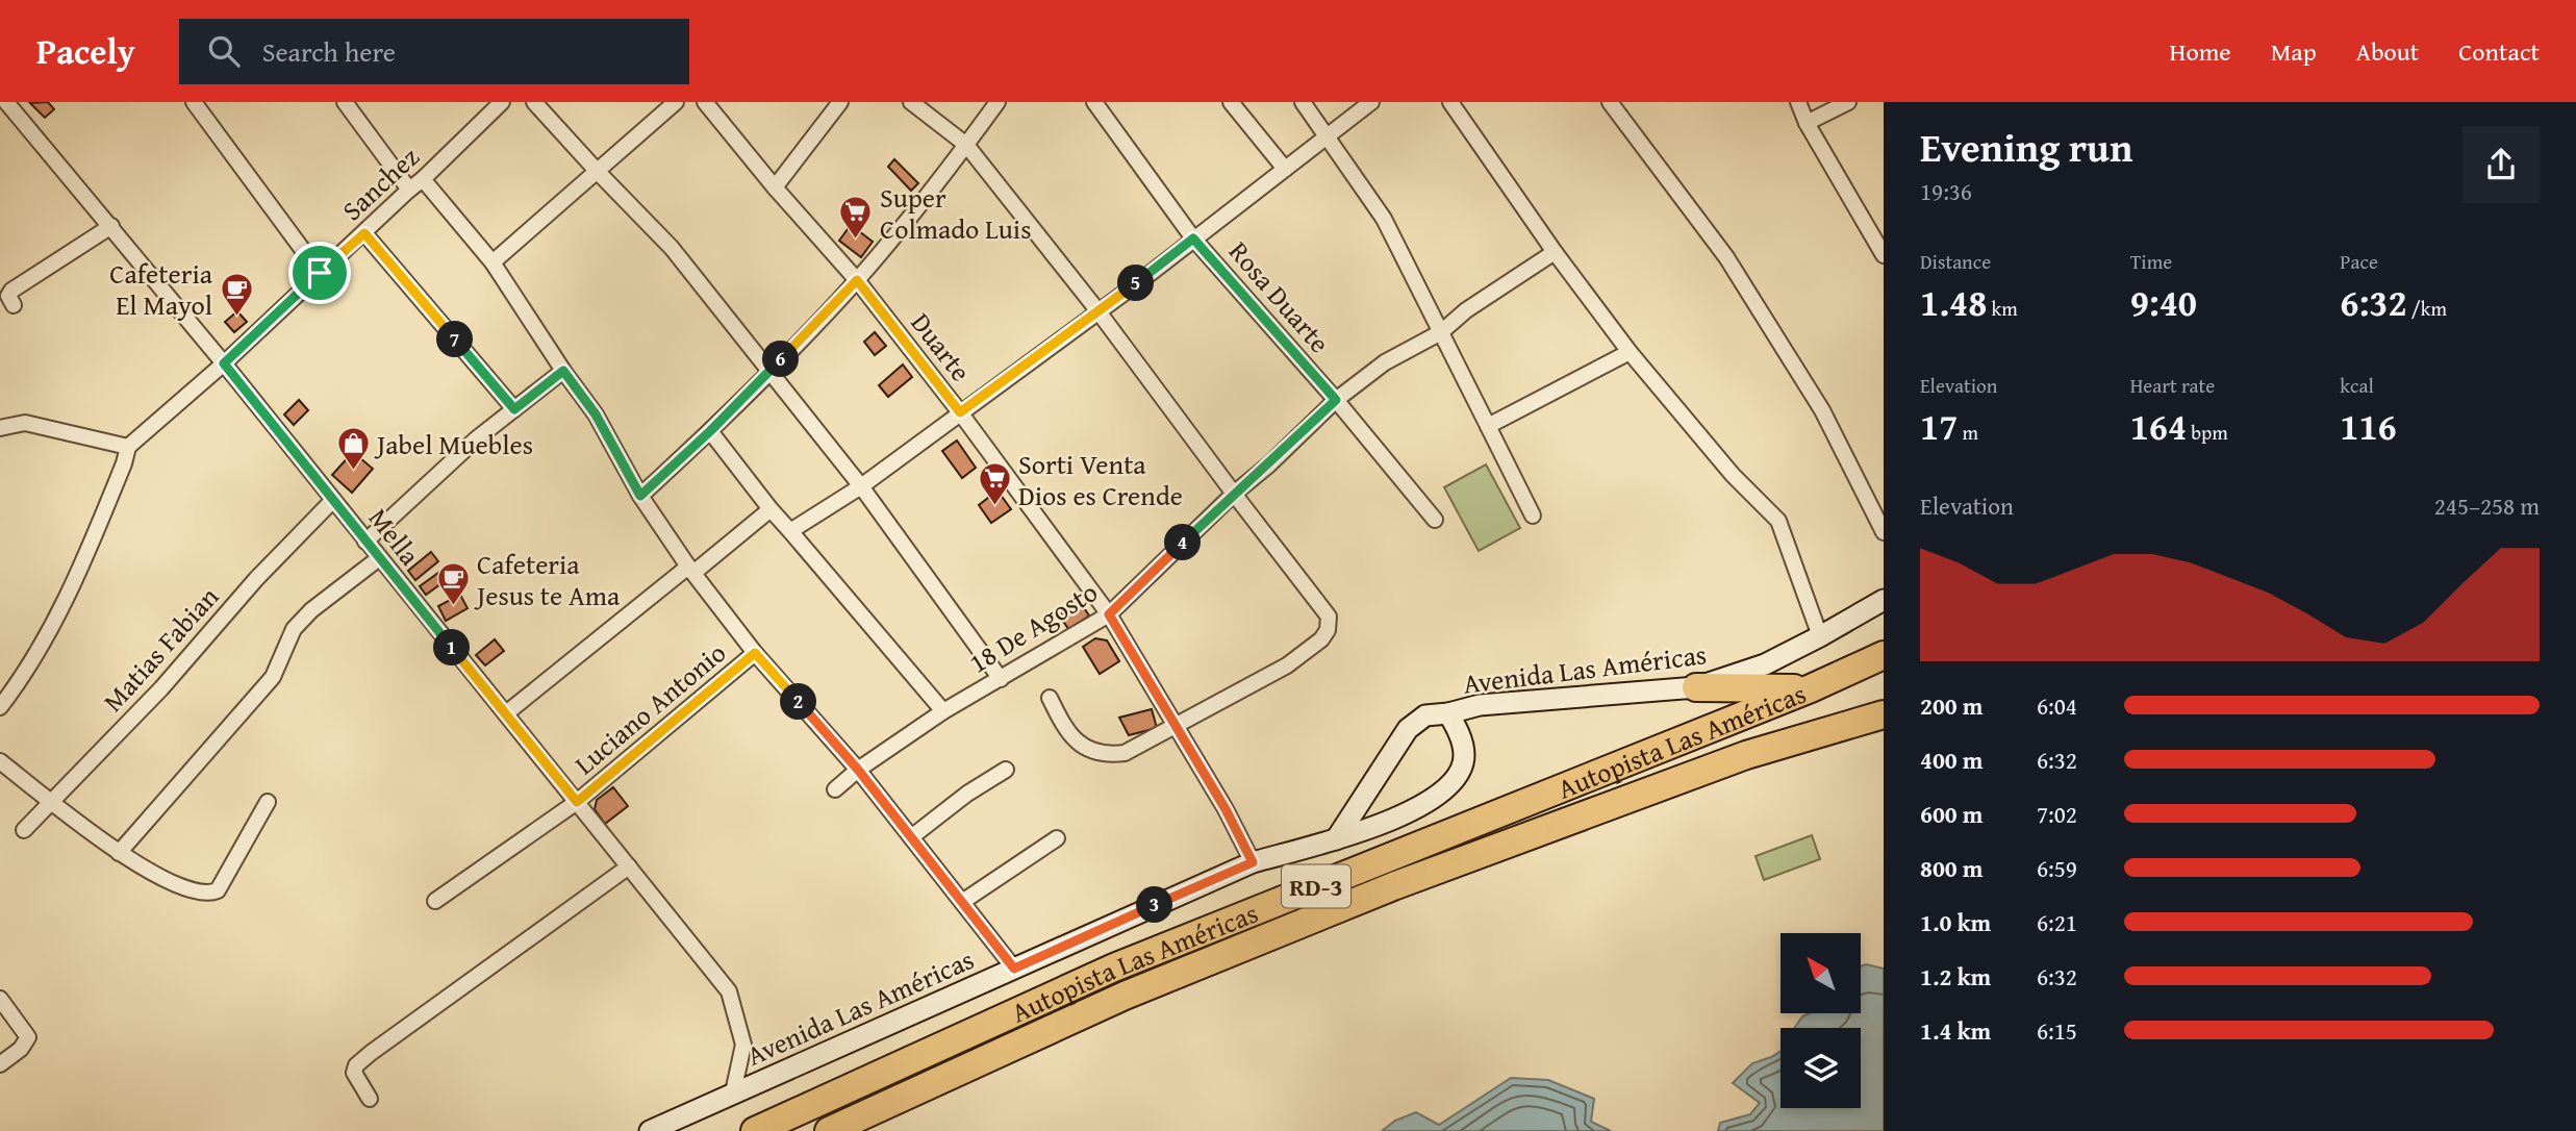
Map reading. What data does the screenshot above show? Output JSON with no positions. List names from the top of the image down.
{
  "streets": {
    "highway": ["Autopista Las Américas", "RD-3"],
    "main road": ["Avenida Las Américas"],
    "street": [
      "Sanchez",
      "Rosa Duarte",
      "Duarte",
      "Mella",
      "18 De Agosto",
      "Matias Fabian",
      "Luciano Antonio"
    ]
  },
  "crossings": [
    ["Sanchez", "Mella"],
    ["Rosa Duarte", "18 De Agosto"],
    ["Duarte", "18 De Agosto"],
    ["Duarte", "Avenida Las Américas"],
    ["Mella", "Matias Fabian"],
    ["Mella", "Avenida Las Américas"],
    ["Mella", "Luciano Antonio"]
  ],
  "places": {
    "supermarket": ["Super Colmado Luis", "Sorti Venta Dios es Crende"],
    "cafe": ["Cafeteria El Mayol", "Cafeteria Jesus te Ama"],
    "shop": ["Jabel Muebles"]
  },
  "north": "top left",
  "page": {
    "header": "Pacely",
    "search": "Search here",
    "nav": [
      "Home",
      "Map",
      "About",
      "Contact"
    ],
    "heading": ["Evening run", "19:36"],
    "stats": [
      ["Distance", "1.48 km"],
      ["Time", "9:40"],
      ["Pace", "6:32 /km"],
      ["Elevation", "17 m"],
      ["Heart rate", "164 bpm"],
      ["kcal", "116"]
    ],
    "pins": [
      "5",
      "7",
      "6",
      "4",
      "1",
      "2",
      "3"
    ],
    "chart": ["Elevation", "245–258 m"],
    "list": [
      {
        "name": "200 m",
        "note": "6:04"
      },
      {
        "name": "400 m",
        "note": "6:32"
      },
      {
        "name": "600 m",
        "note": "7:02"
      },
      {
        "name": "800 m",
        "note": "6:59"
      },
      {
        "name": "1.0 km",
        "note": "6:21"
      },
      {
        "name": "1.2 km",
        "note": "6:32"
      },
      {
        "name": "1.4 km",
        "note": "6:15"
      }
    ]
  }
}
